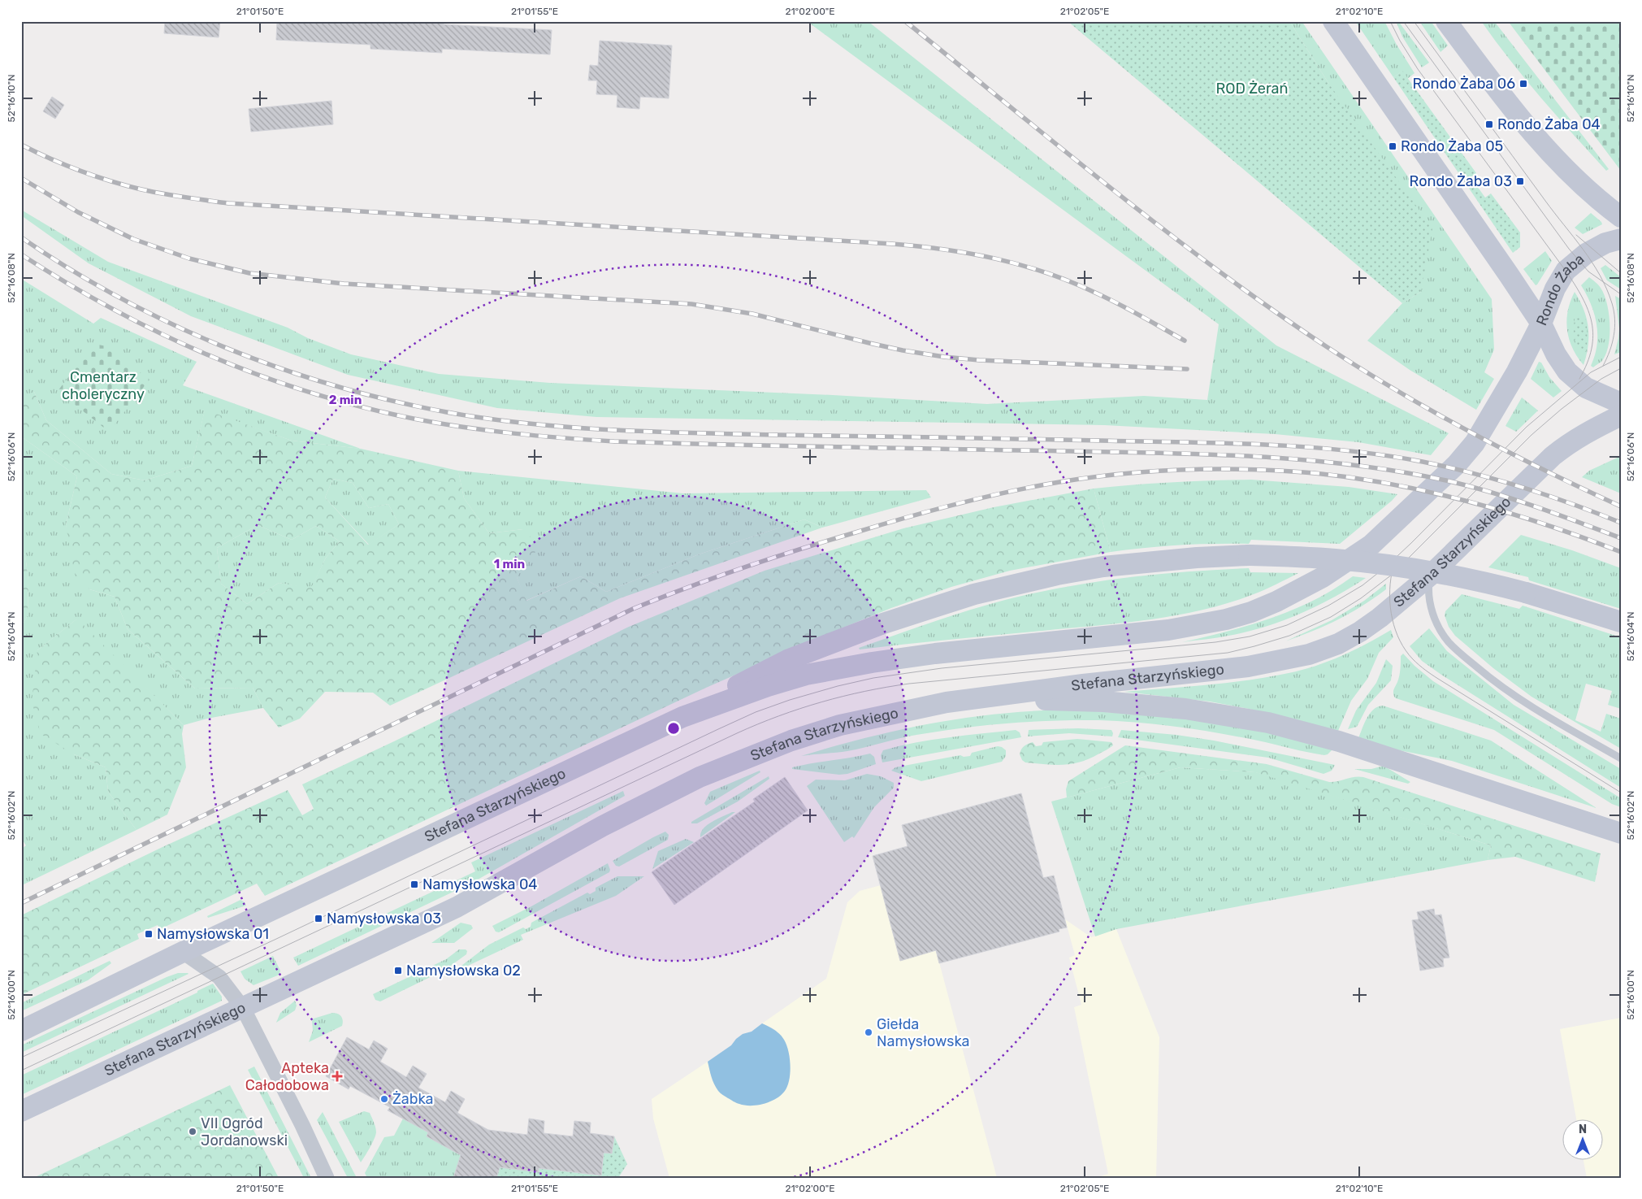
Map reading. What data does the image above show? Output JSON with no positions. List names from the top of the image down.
{
  "streets": {
    "main road": ["Rondo Żaba", "Stefana Starzyńskiego"]
  },
  "crossings": [
    ["Rondo Żaba", "Stefana Starzyńskiego"]
  ],
  "parks": ["ROD Żerań", "Cmentarz choleryczny"],
  "places": {
    "transit": [
      "Rondo Żaba 06",
      "Rondo Żaba 04",
      "Rondo Żaba 05",
      "Rondo Żaba 03",
      "Namysłowska 04",
      "Namysłowska 03",
      "Namysłowska 01",
      "Namysłowska 02"
    ],
    "other": ["Giełda Namysłowska", "Żabka", "VII Ogród Jordanowski"],
    "health": ["Apteka Całodobowa"]
  },
  "north": "top",
  "coordinates": [
    "21°01'50\"E",
    "21°01'55\"E",
    "21°02'00\"E",
    "21°02'05\"E",
    "21°02'10\"E",
    "52°16'10\"N",
    "52°16'08\"N",
    "52°16'06\"N",
    "52°16'04\"N",
    "52°16'02\"N",
    "52°16'00\"N"
  ],
  "rings": ["2 min", "1 min"]
}
